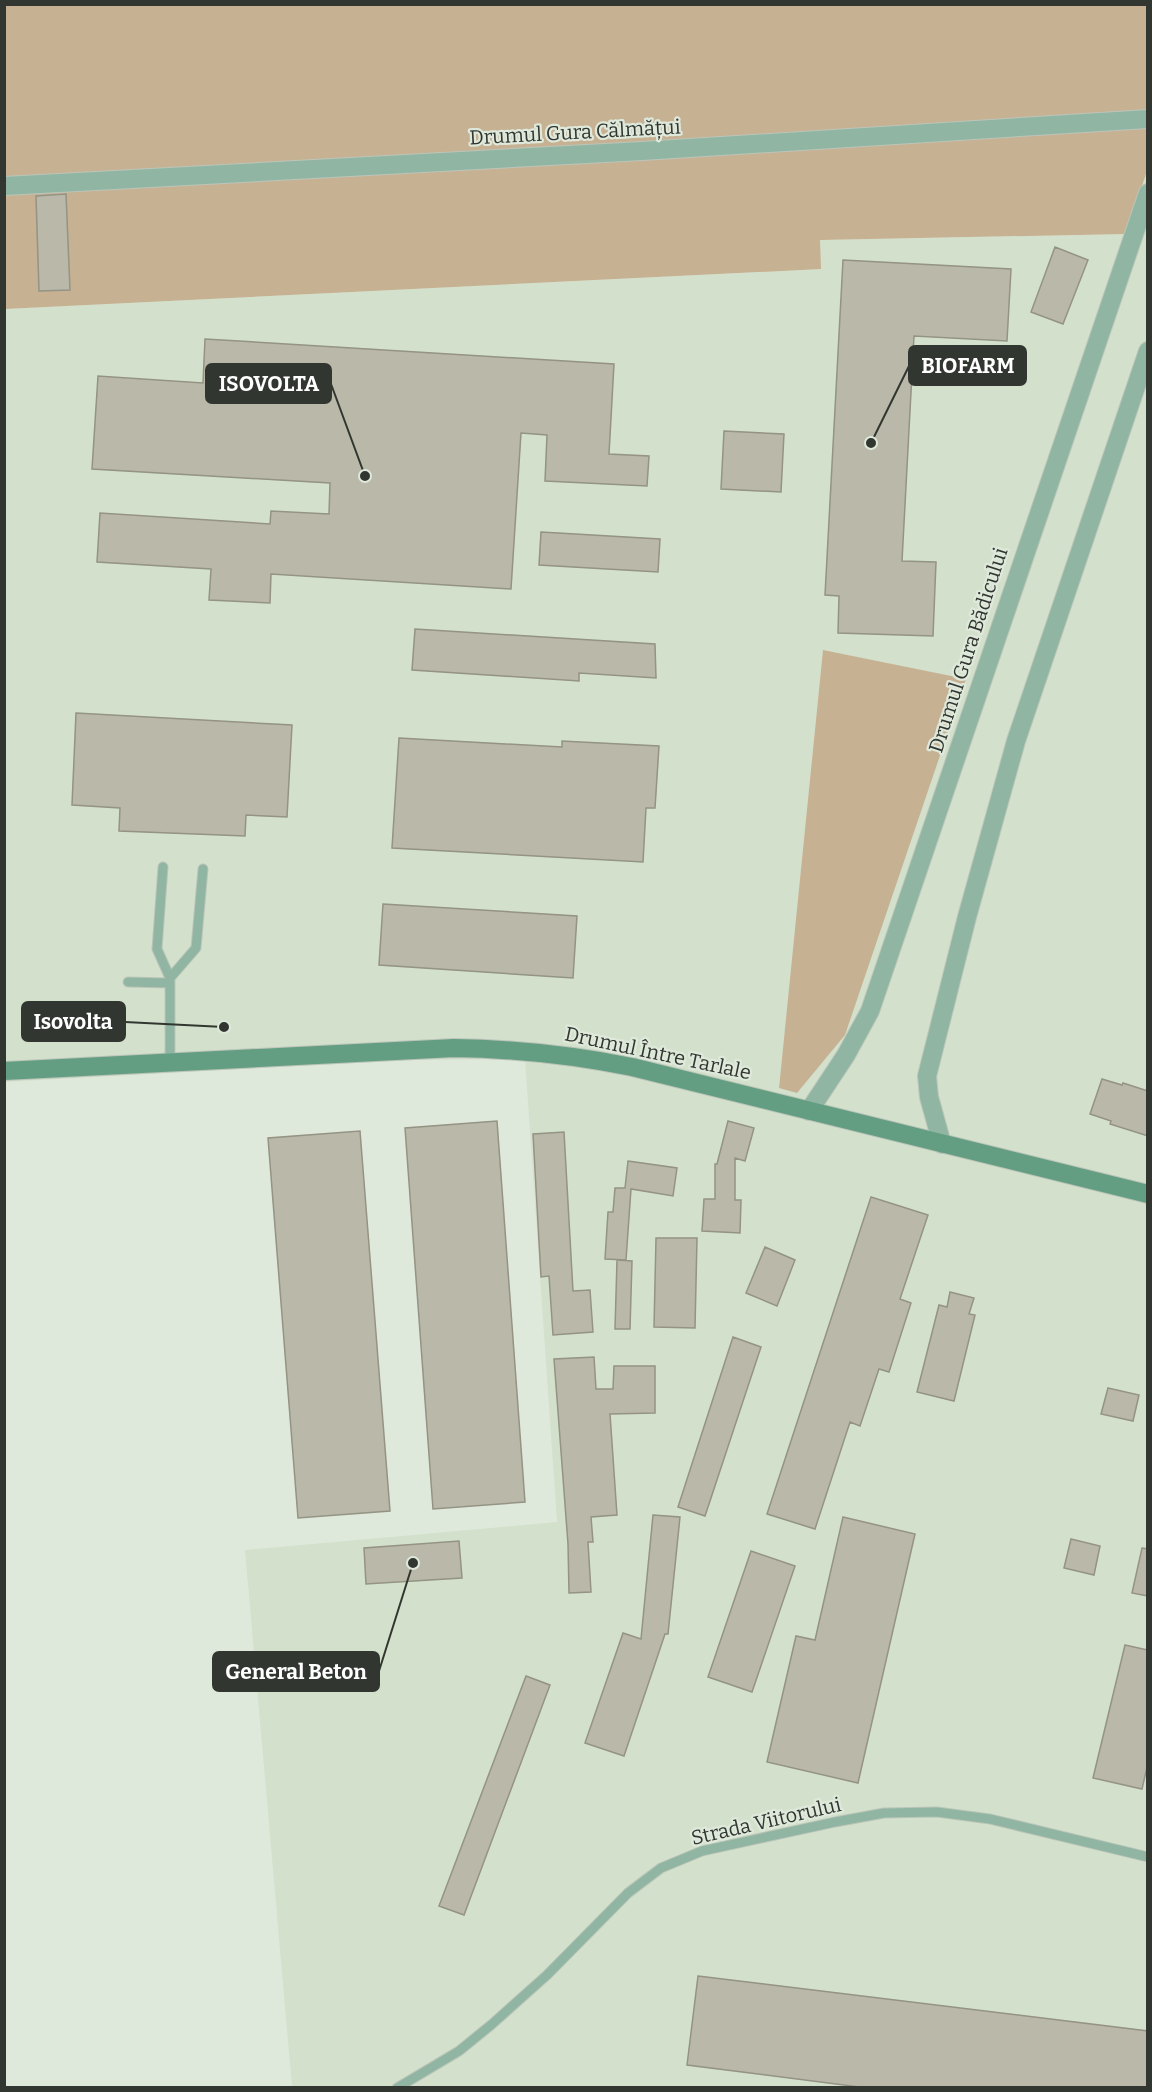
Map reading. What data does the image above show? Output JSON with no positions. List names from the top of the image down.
{
  "streets": {
    "main road": ["Drumul Între Tarlale"],
    "street": ["Drumul Gura Călmățui", "Drumul Gura Bădicului"],
    "lane": ["Strada Viitorului"]
  },
  "crossings": [
    ["Drumul Gura Bădicului", "Drumul Între Tarlale"]
  ],
  "places": [
    "BIOFARM",
    "ISOVOLTA",
    "Isovolta",
    "General Beton"
  ]
}
